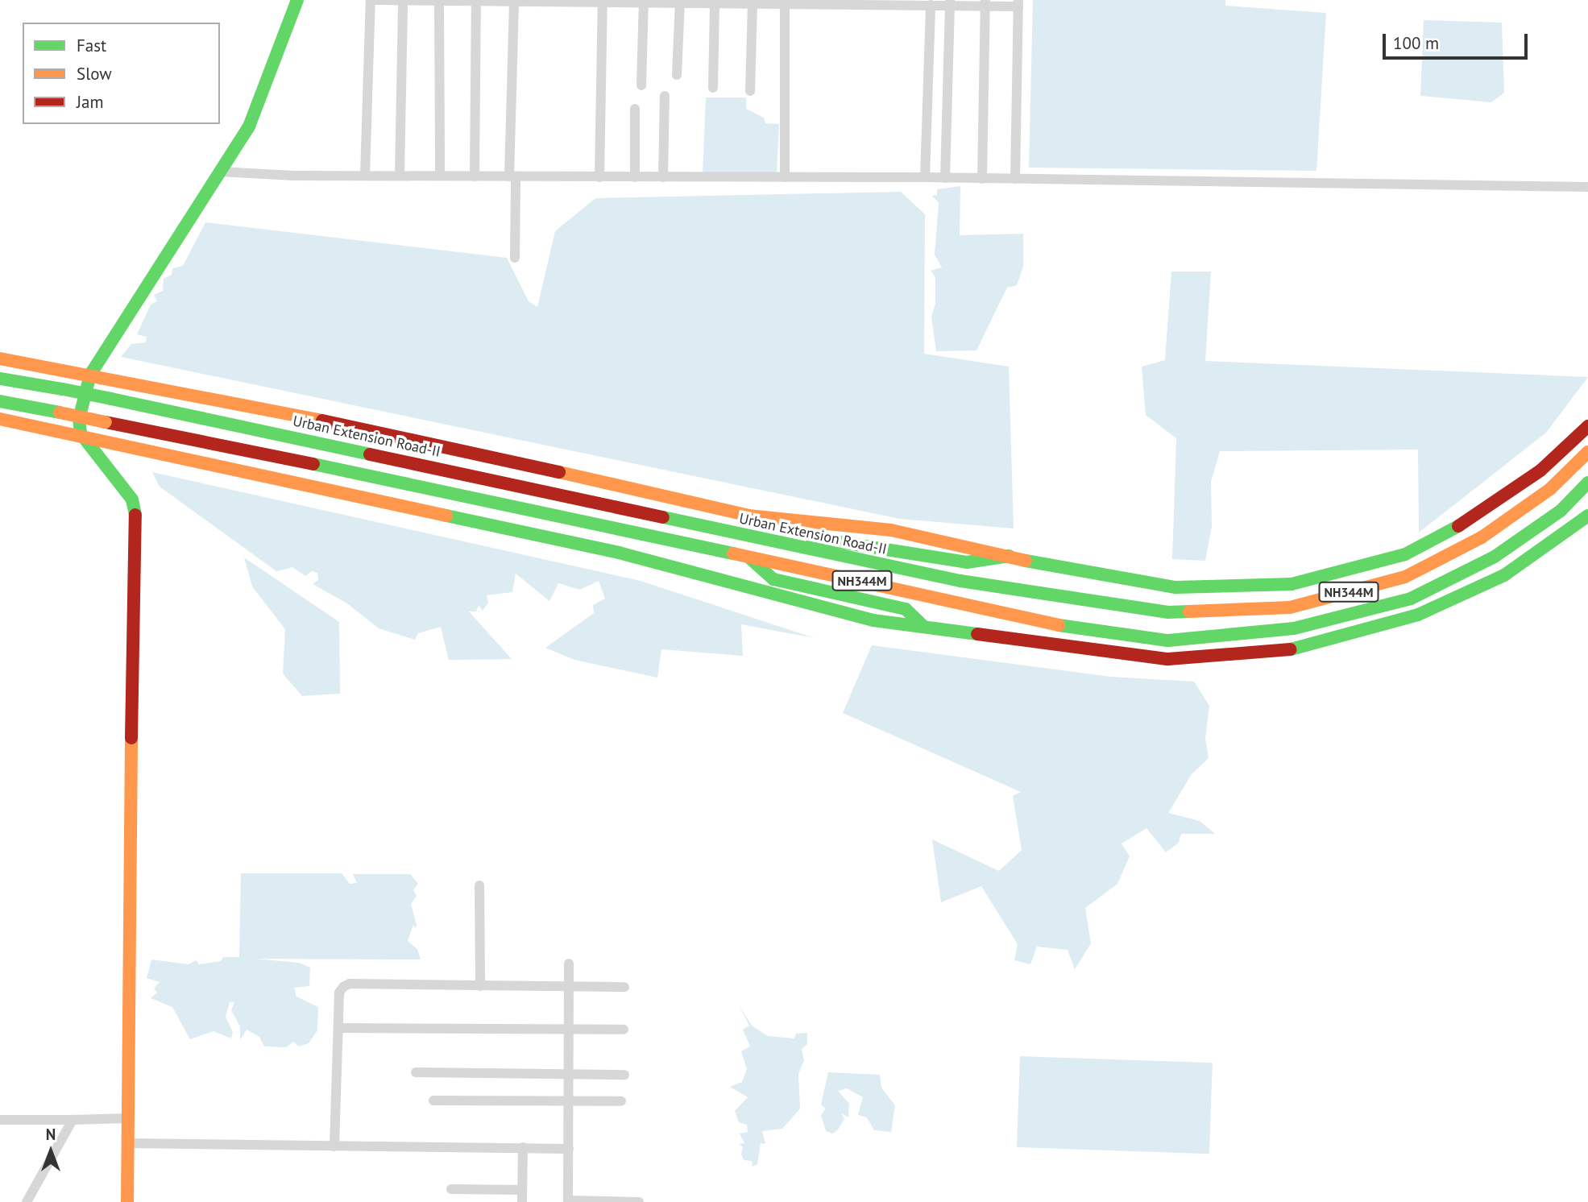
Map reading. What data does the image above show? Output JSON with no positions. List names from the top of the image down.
{
  "streets": {
    "main road": ["Urban Extension Road-II", "NH344M"]
  },
  "legend": ["Fast", "Slow", "Jam"],
  "scale_bar": "100 m",
  "north": "top"
}
